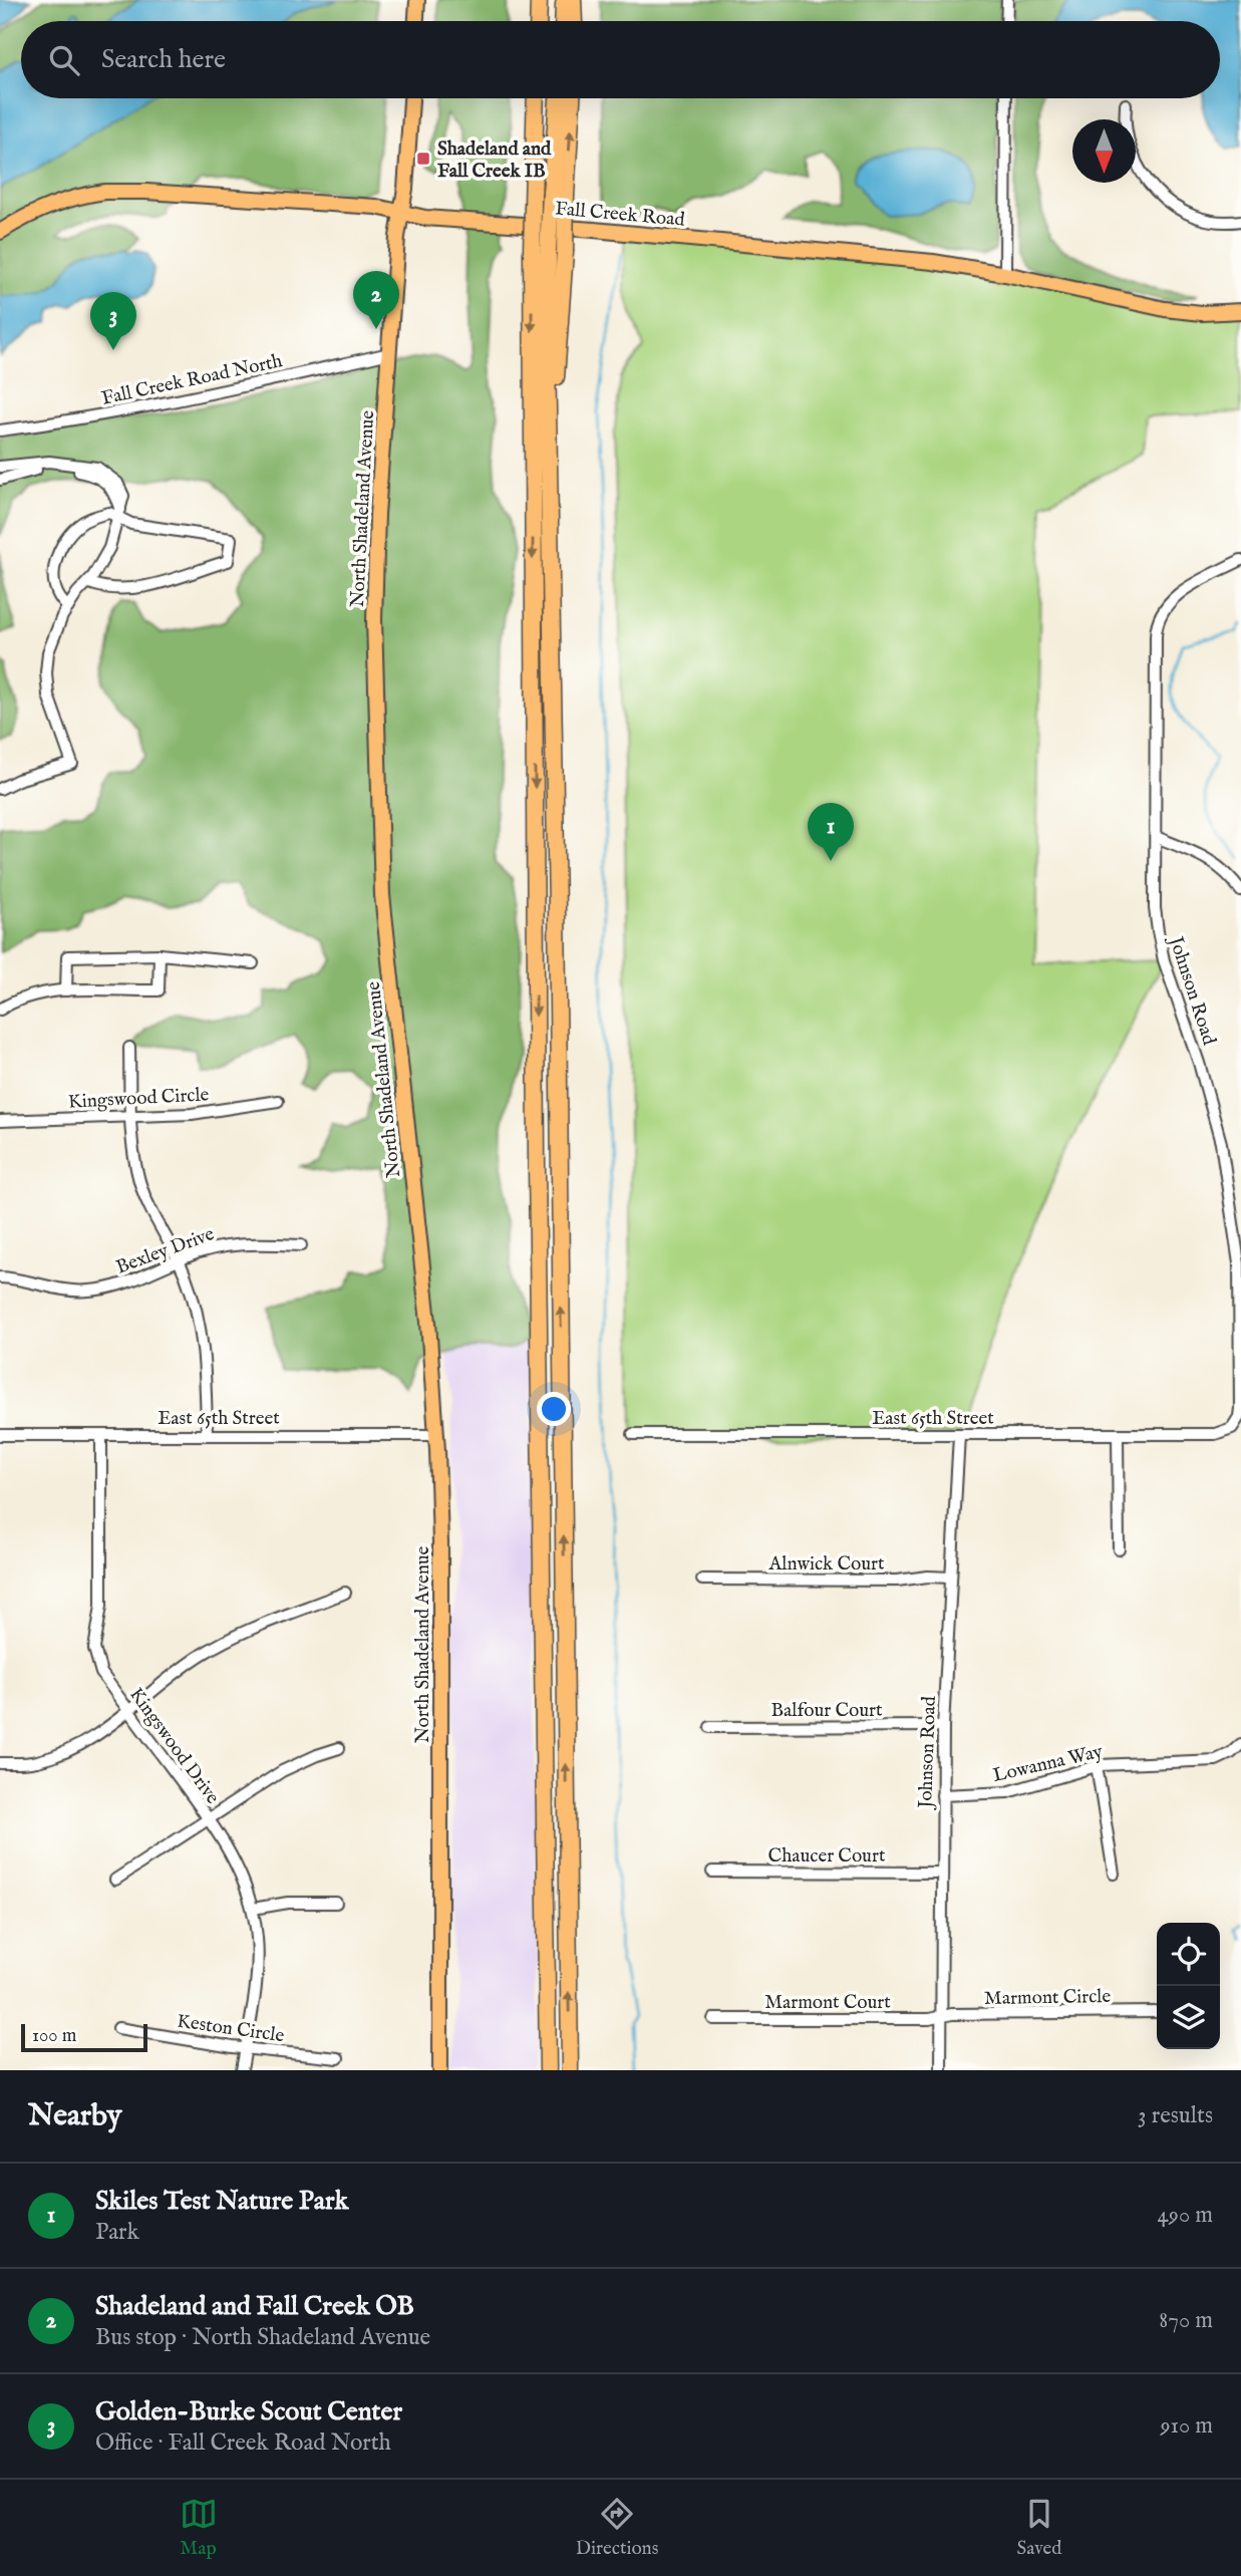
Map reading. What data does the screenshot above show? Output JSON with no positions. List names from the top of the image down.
{
  "streets": {
    "main road": ["Fall Creek Road", "North Shadeland Avenue"],
    "street": [
      "Fall Creek Road North",
      "Johnson Road",
      "Kingswood Circle",
      "Bexley Drive",
      "East 65th Street",
      "Alnwick Court",
      "Balfour Court",
      "Kingswood Drive",
      "Lowanna Way",
      "Chaucer Court",
      "Marmont Circle",
      "Marmont Court",
      "Keston Circle"
    ]
  },
  "crossings": [
    ["Fall Creek Road", "North Shadeland Avenue"],
    ["Fall Creek Road North", "North Shadeland Avenue"],
    ["North Shadeland Avenue", "East 65th Street"],
    ["Johnson Road", "East 65th Street"],
    ["Johnson Road", "Alnwick Court"],
    ["Johnson Road", "Balfour Court"],
    ["Johnson Road", "Lowanna Way"],
    ["Johnson Road", "Chaucer Court"],
    ["Johnson Road", "Marmont Circle"],
    ["Johnson Road", "Marmont Court"],
    ["East 65th Street", "Kingswood Drive"],
    ["Kingswood Drive", "Keston Circle"],
    ["Marmont Circle", "Marmont Court"]
  ],
  "places": {
    "transit": ["Shadeland and Fall Creek IB"]
  },
  "scale_bar": "100 m",
  "north": "bottom",
  "page": {
    "search": "Search here",
    "pins": ["2", "3", "1"],
    "scale": "100 m",
    "heading": ["Nearby", "3 results"],
    "list": [
      {
        "mark": "1",
        "name": "Skiles Test Nature Park",
        "note": "Park",
        "value": "490 m"
      },
      {
        "mark": "2",
        "name": "Shadeland and Fall Creek OB",
        "note": "Bus stop · North Shadeland Avenue",
        "value": "870 m"
      },
      {
        "mark": "3",
        "name": "Golden-Burke Scout Center",
        "note": "Office · Fall Creek Road North",
        "value": "910 m"
      }
    ],
    "nav": ["Map", "Directions", "Saved"]
  }
}
